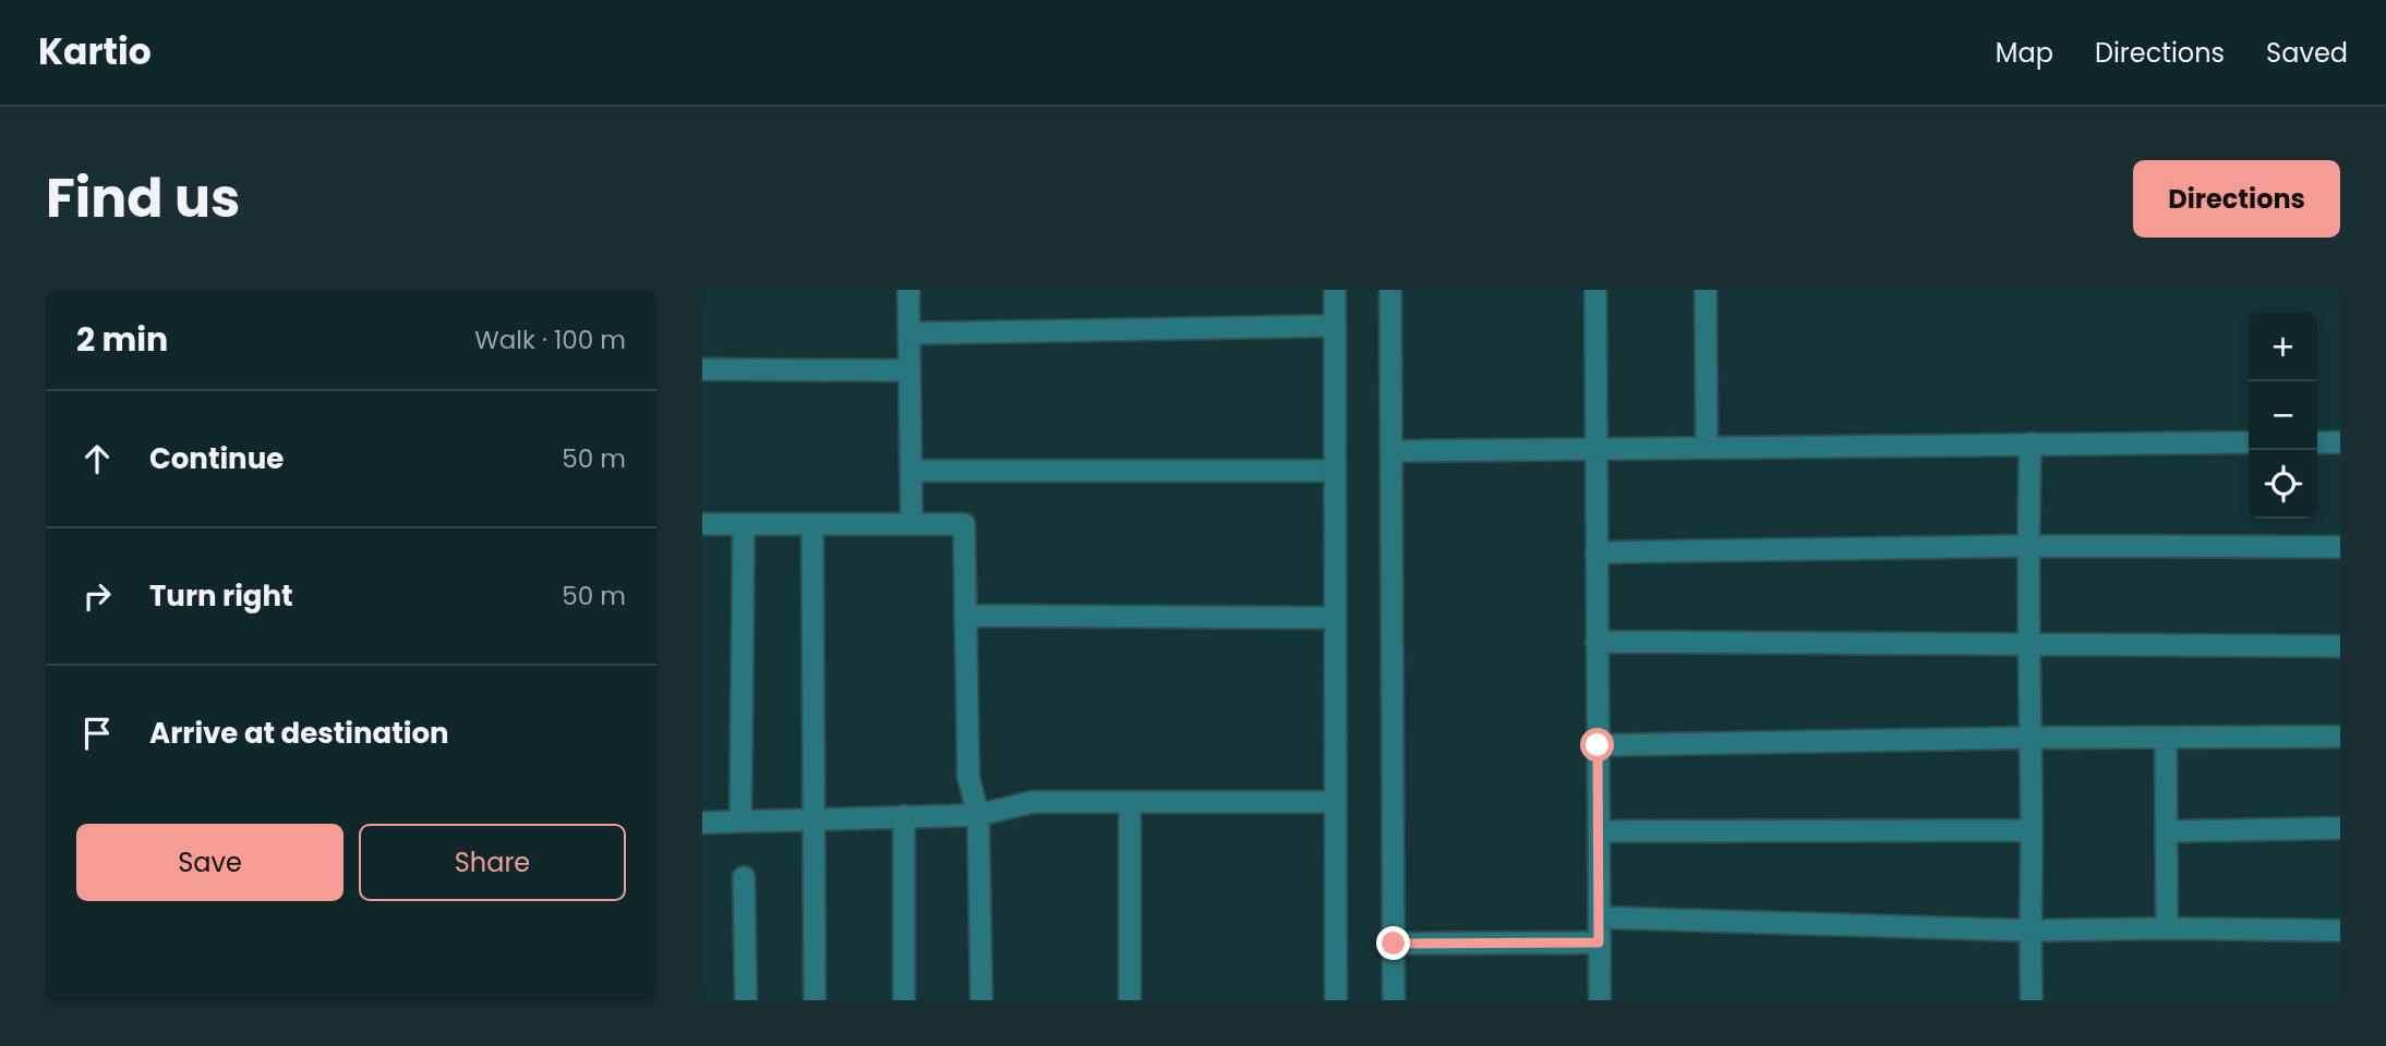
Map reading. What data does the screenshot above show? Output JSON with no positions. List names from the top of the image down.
{
  "page": {
    "header": "Kartio",
    "nav": ["Map", "Directions", "Saved"],
    "title": "Find us",
    "buttons": [
      "Directions",
      ["Save", "Share"]
    ],
    "heading": ["2 min", "Walk · 100 m"],
    "map_buttons": ["+", "−"],
    "list": [
      ["Continue", "50 m"],
      ["Turn right", "50 m"],
      "Arrive at destination"
    ]
  }
}
